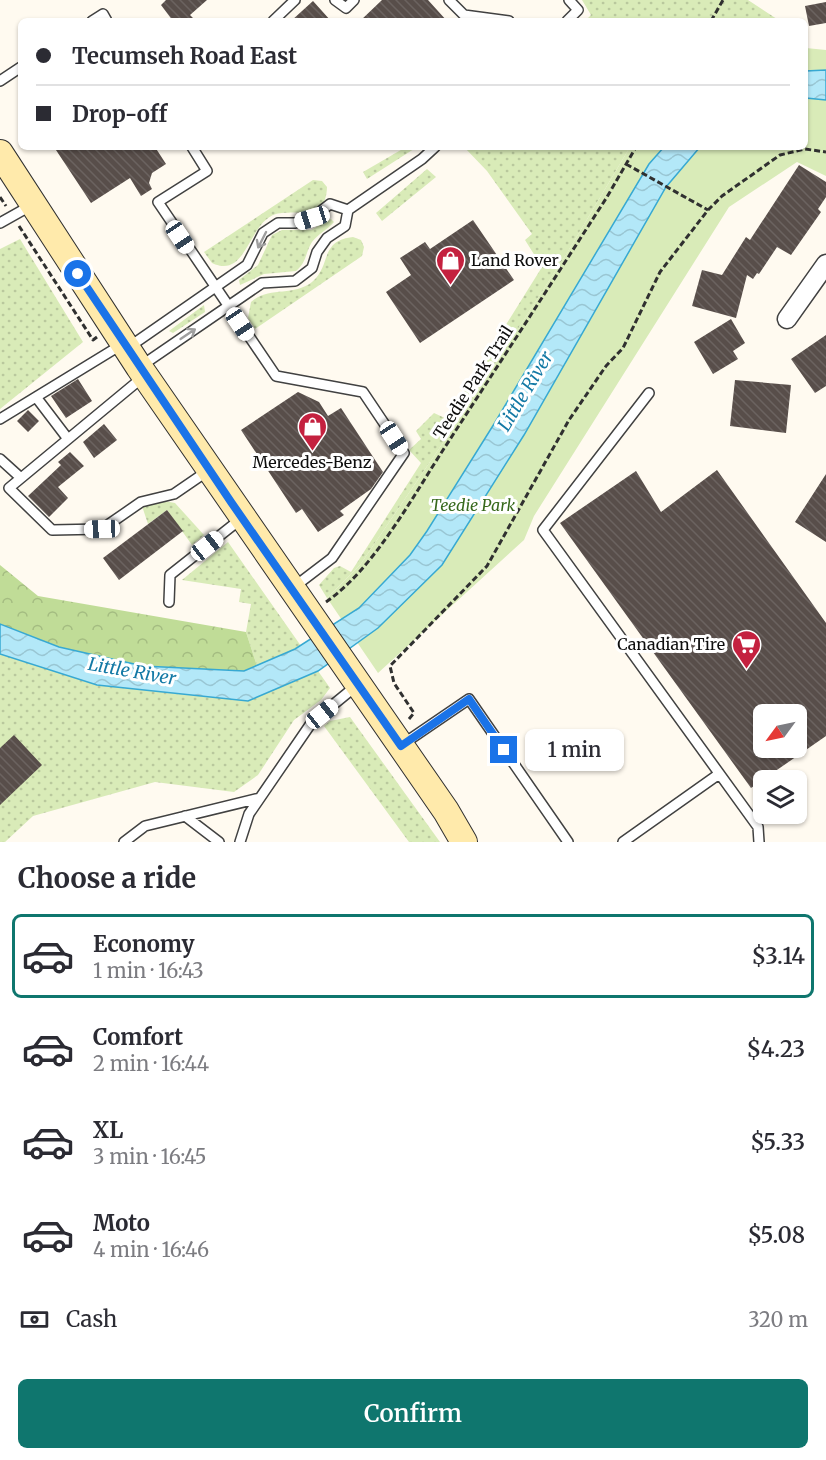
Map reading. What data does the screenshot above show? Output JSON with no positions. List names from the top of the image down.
{
  "streets": {
    "path": ["Teedie Park Trail"]
  },
  "water": ["Little River"],
  "parks": ["Teedie Park"],
  "places": {
    "shop": ["Land Rover", "Mercedes-Benz"],
    "supermarket": ["Canadian Tire"]
  },
  "north": "bottom left",
  "page": {
    "banner": ["Tecumseh Road East", "Drop-off"],
    "bubble": "1 min",
    "heading": "Choose a ride",
    "list": [
      {
        "name": "Economy",
        "note": "1 min · 16:43",
        "value": "$3.14"
      },
      {
        "name": "Comfort",
        "note": "2 min · 16:44",
        "value": "$4.23"
      },
      {
        "name": "XL",
        "note": "3 min · 16:45",
        "value": "$5.33"
      },
      {
        "name": "Moto",
        "note": "4 min · 16:46",
        "value": "$5.08"
      }
    ],
    "pay": ["Cash", "320 m"],
    "buttons": "Confirm"
  }
}
